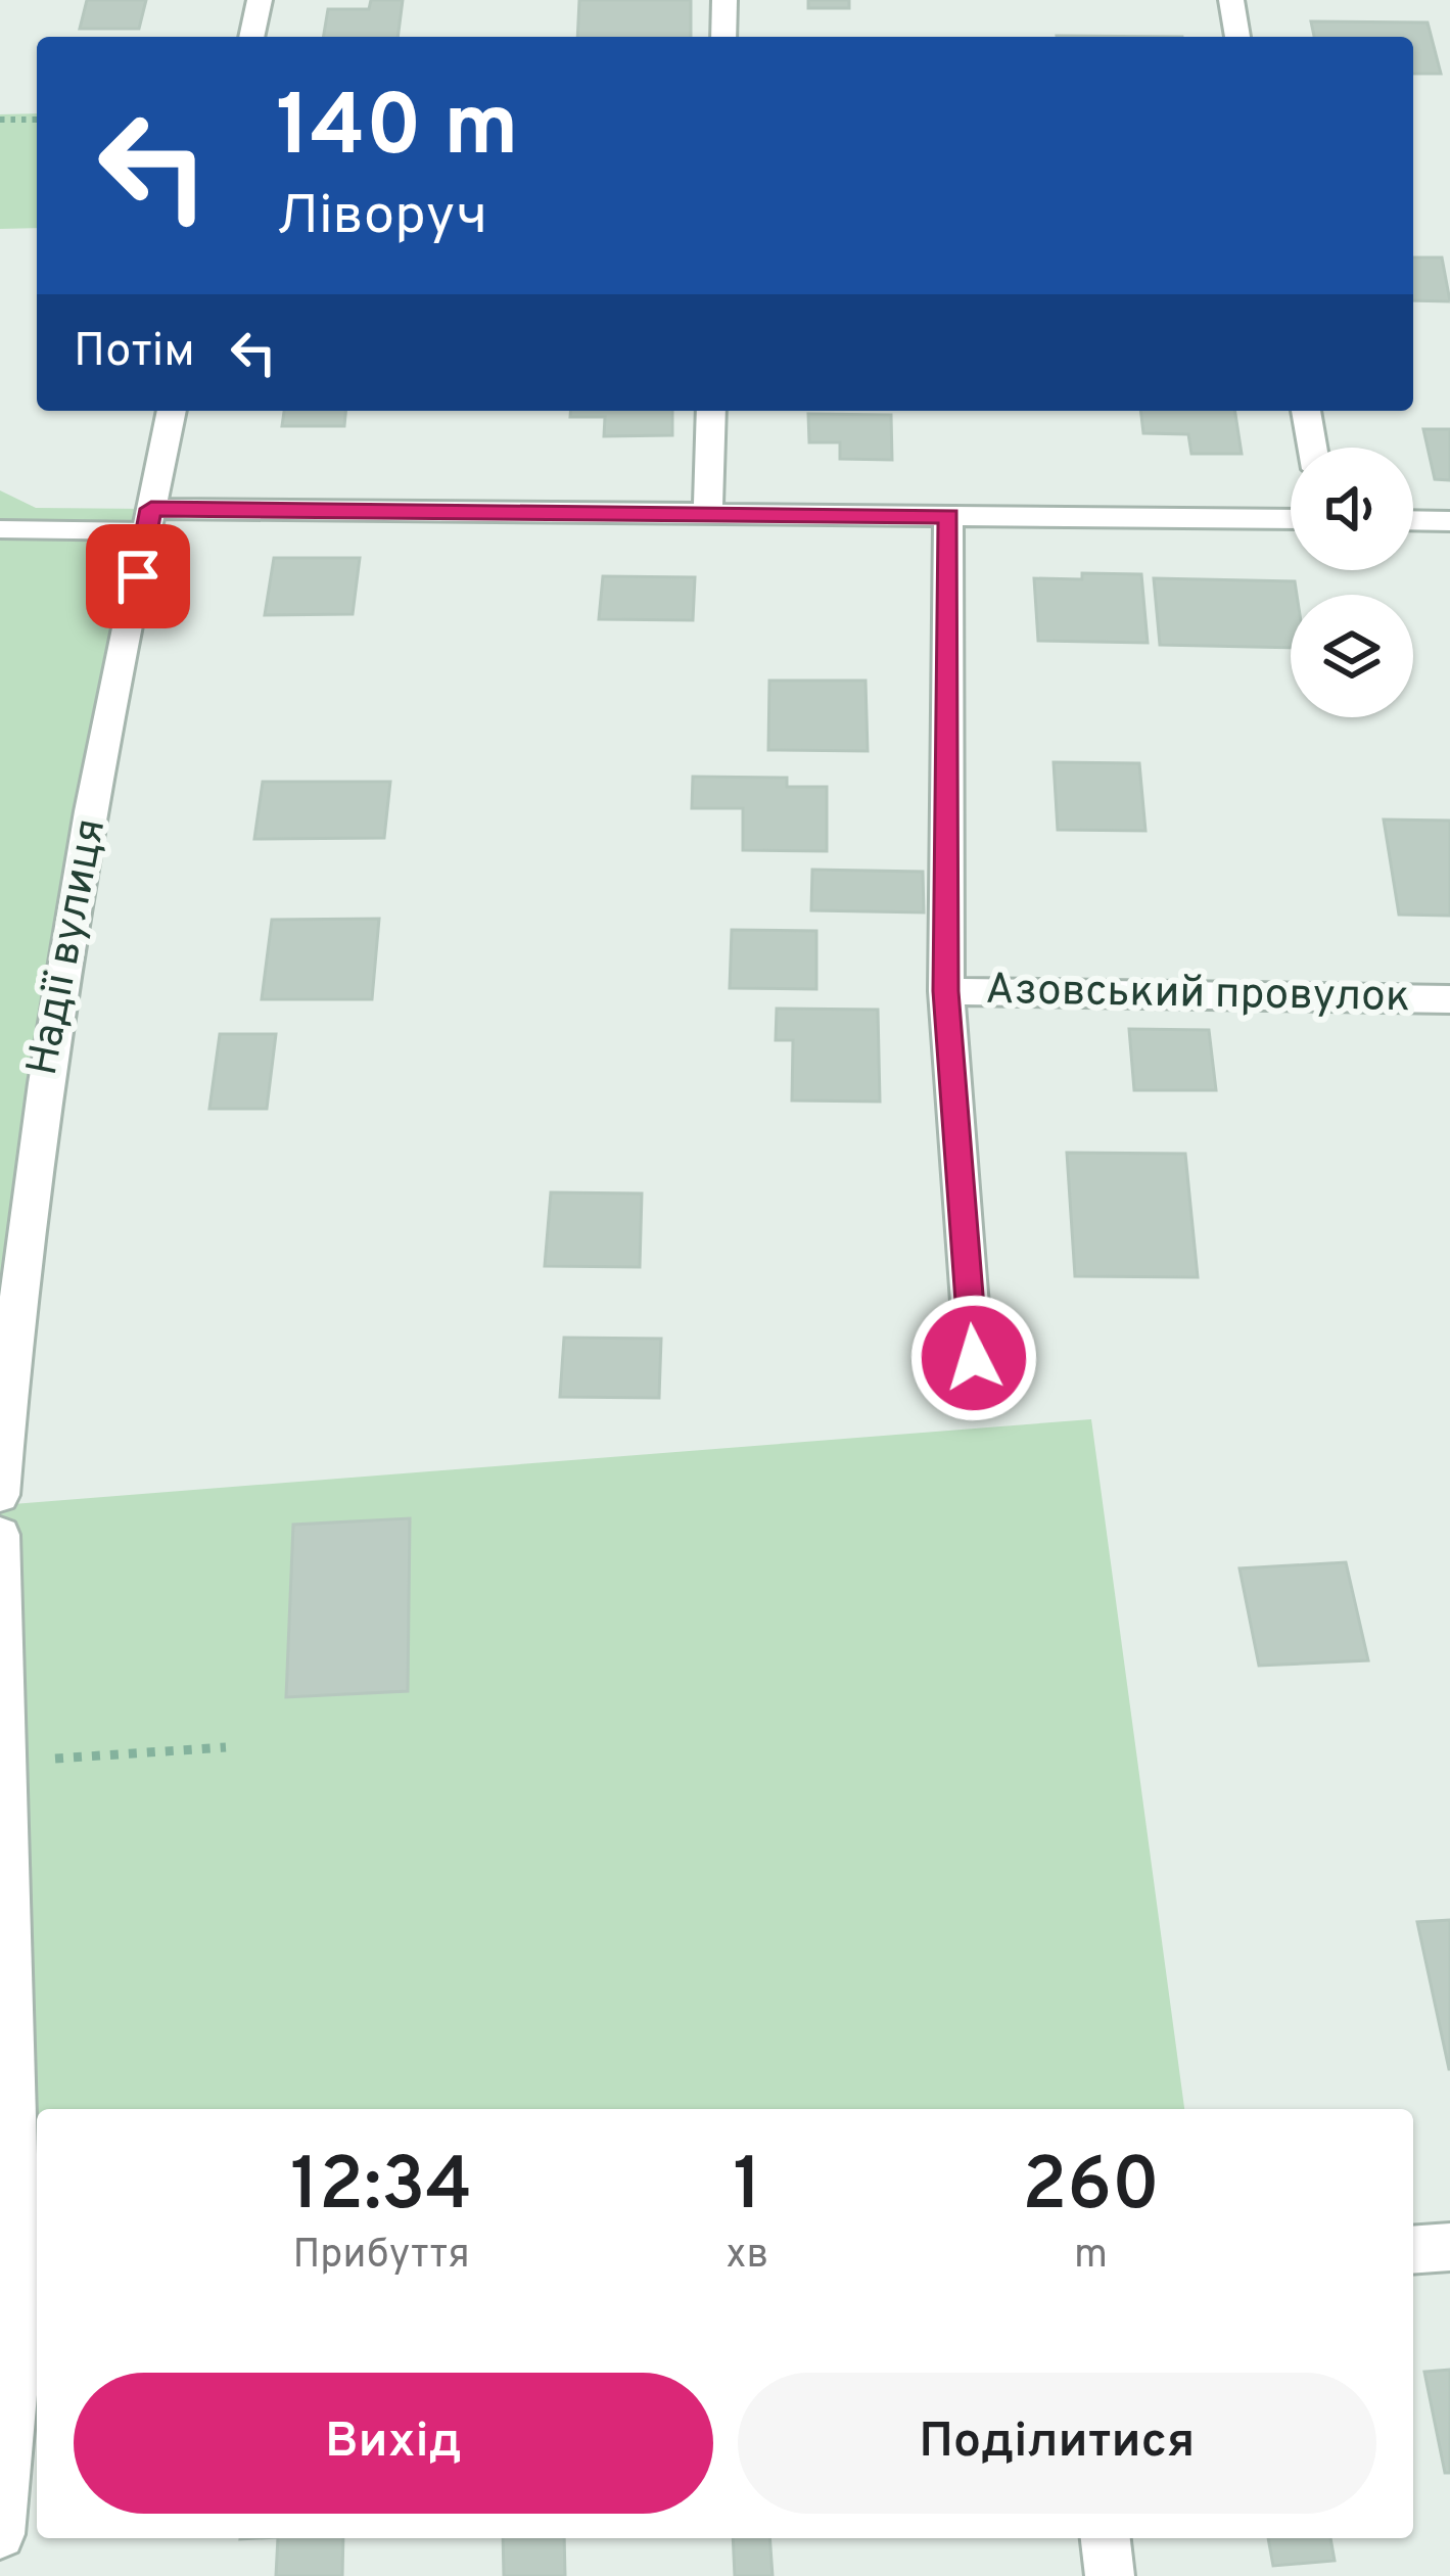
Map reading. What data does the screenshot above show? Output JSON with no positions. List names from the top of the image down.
{
  "streets": {
    "street": ["Надії вулиця", "Азовський провулок"]
  },
  "page": {
    "turn": ["140 m", "Ліворуч"],
    "then": "Потім",
    "eta": [
      "12:34",
      "Прибуття",
      "1",
      "хв",
      "260",
      "m"
    ],
    "buttons": ["Вихід", "Поділитися"]
  }
}
